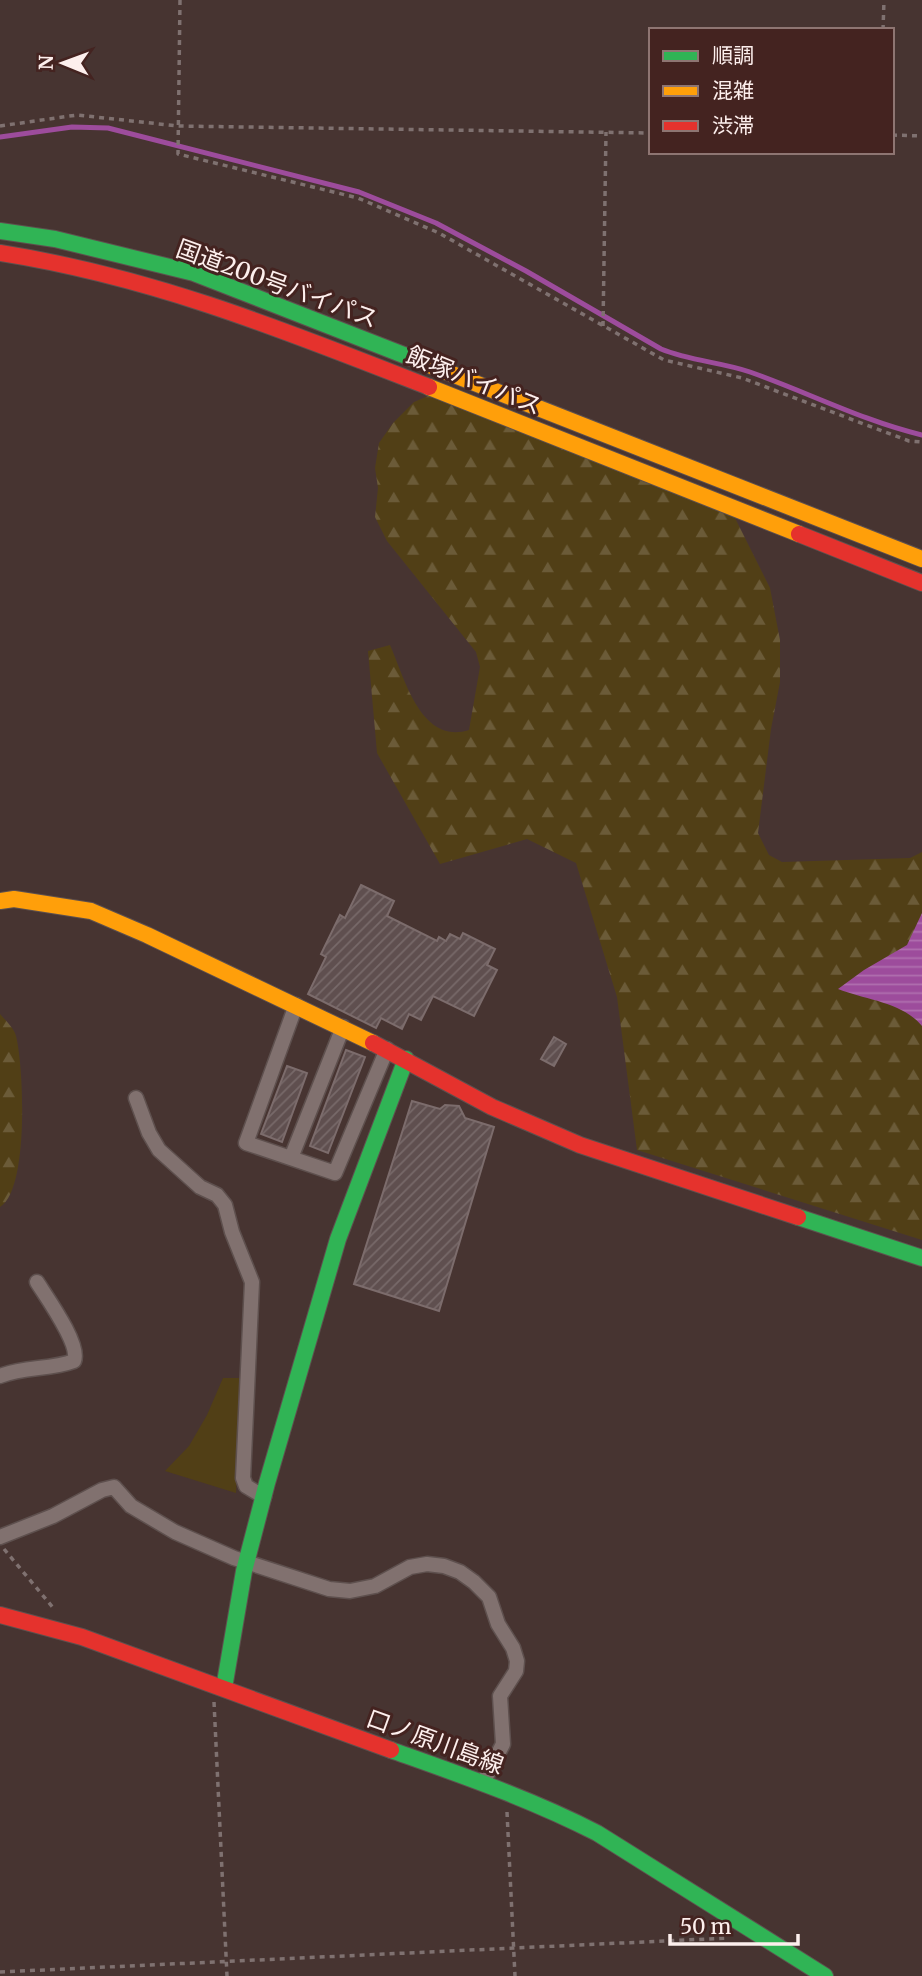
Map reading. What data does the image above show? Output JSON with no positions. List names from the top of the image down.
{
  "streets": {
    "main road": ["国道200号バイパス", "飯塚バイパス", "口ノ原川島線"]
  },
  "legend": ["順調", "混雑", "渋滞"],
  "scale_bar": "50 m",
  "north": "left"
}
